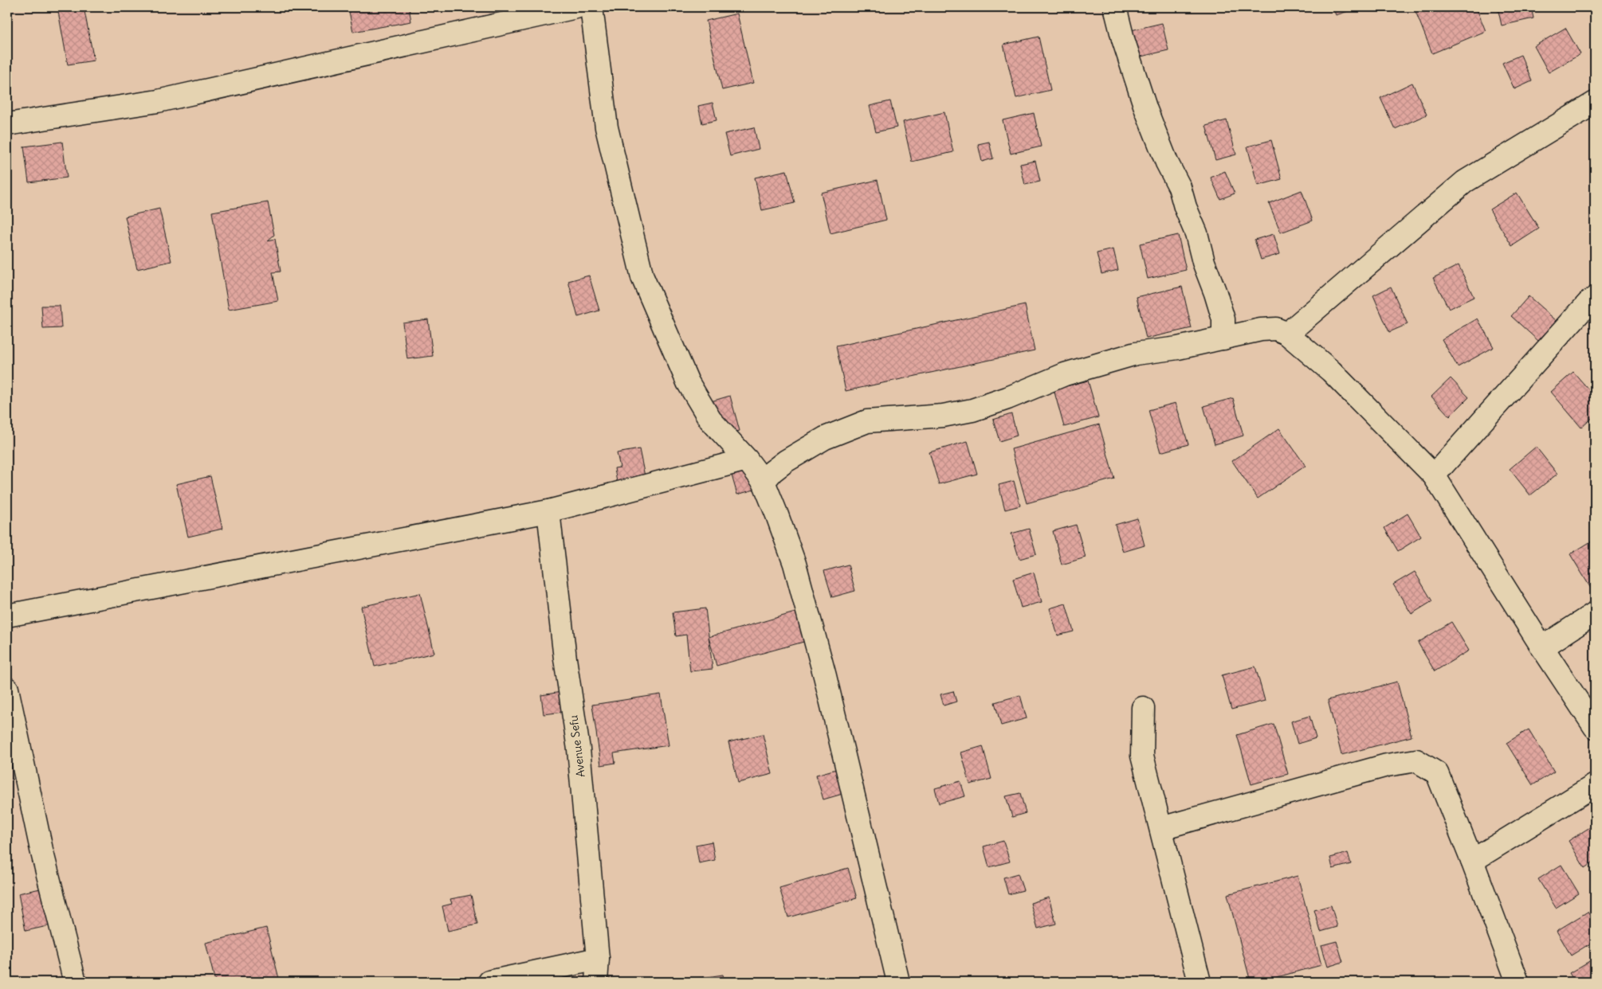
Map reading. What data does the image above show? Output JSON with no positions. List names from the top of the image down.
{
  "streets": {
    "street": ["Avenue Sefu"]
  }
}
